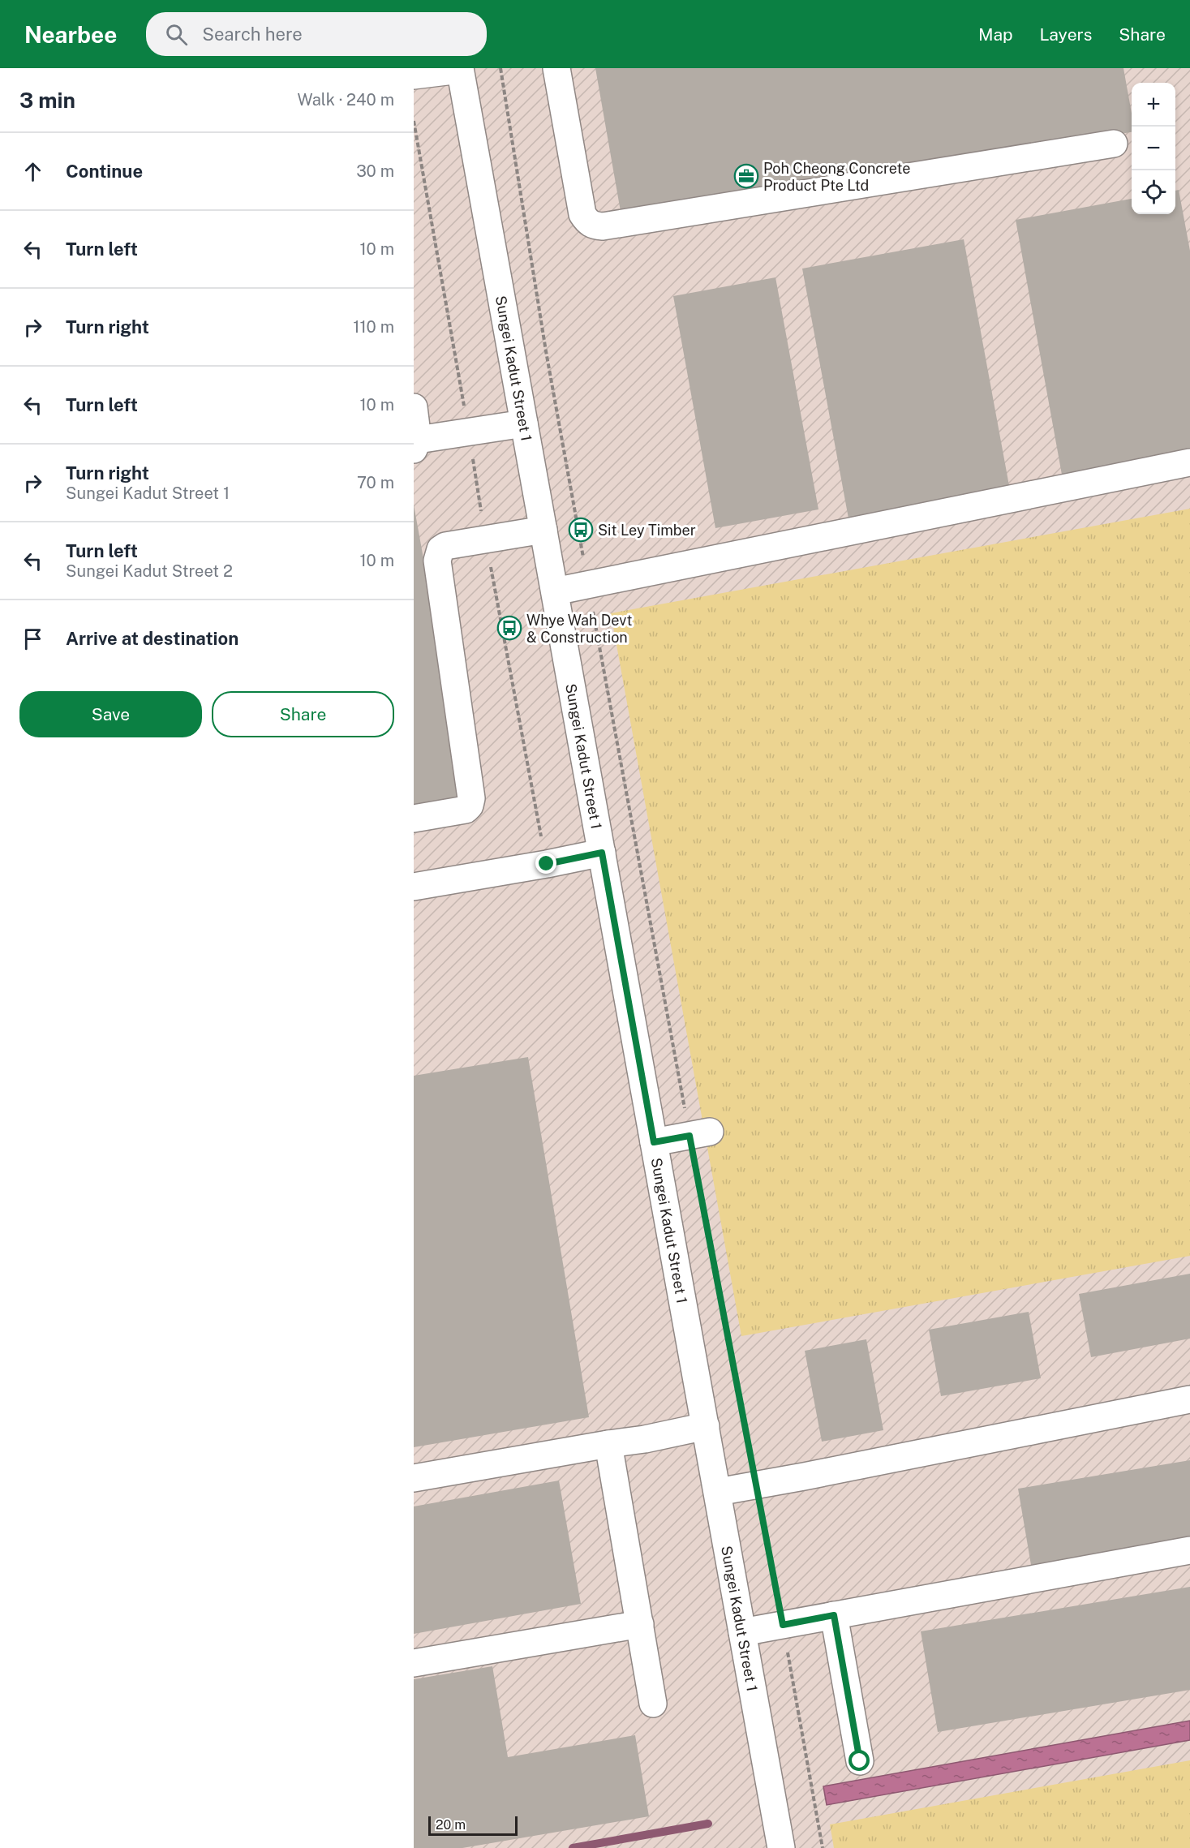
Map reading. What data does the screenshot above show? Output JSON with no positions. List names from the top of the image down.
{
  "streets": {
    "street": ["Sungei Kadut Street 1"]
  },
  "places": {
    "office": ["Poh Cheong Concrete Product Pte Ltd"],
    "bus stop": ["Sit Ley Timber", "Whye Wah Devt & Construction"]
  },
  "scale_bar": "20 m",
  "page": {
    "header": "Nearbee",
    "search": "Search here",
    "nav": ["Map", "Layers", "Share"],
    "heading": ["3 min", "Walk · 240 m"],
    "map_buttons": ["+", "−"],
    "list": [
      ["Continue", "30 m"],
      ["Turn left", "10 m"],
      ["Turn right", "110 m"],
      ["Turn left", "10 m"],
      ["Turn right", "Sungei Kadut Street 1", "70 m"],
      ["Turn left", "Sungei Kadut Street 2", "10 m"],
      "Arrive at destination"
    ],
    "buttons": ["Save", "Share"],
    "scale": "20 m"
  }
}
